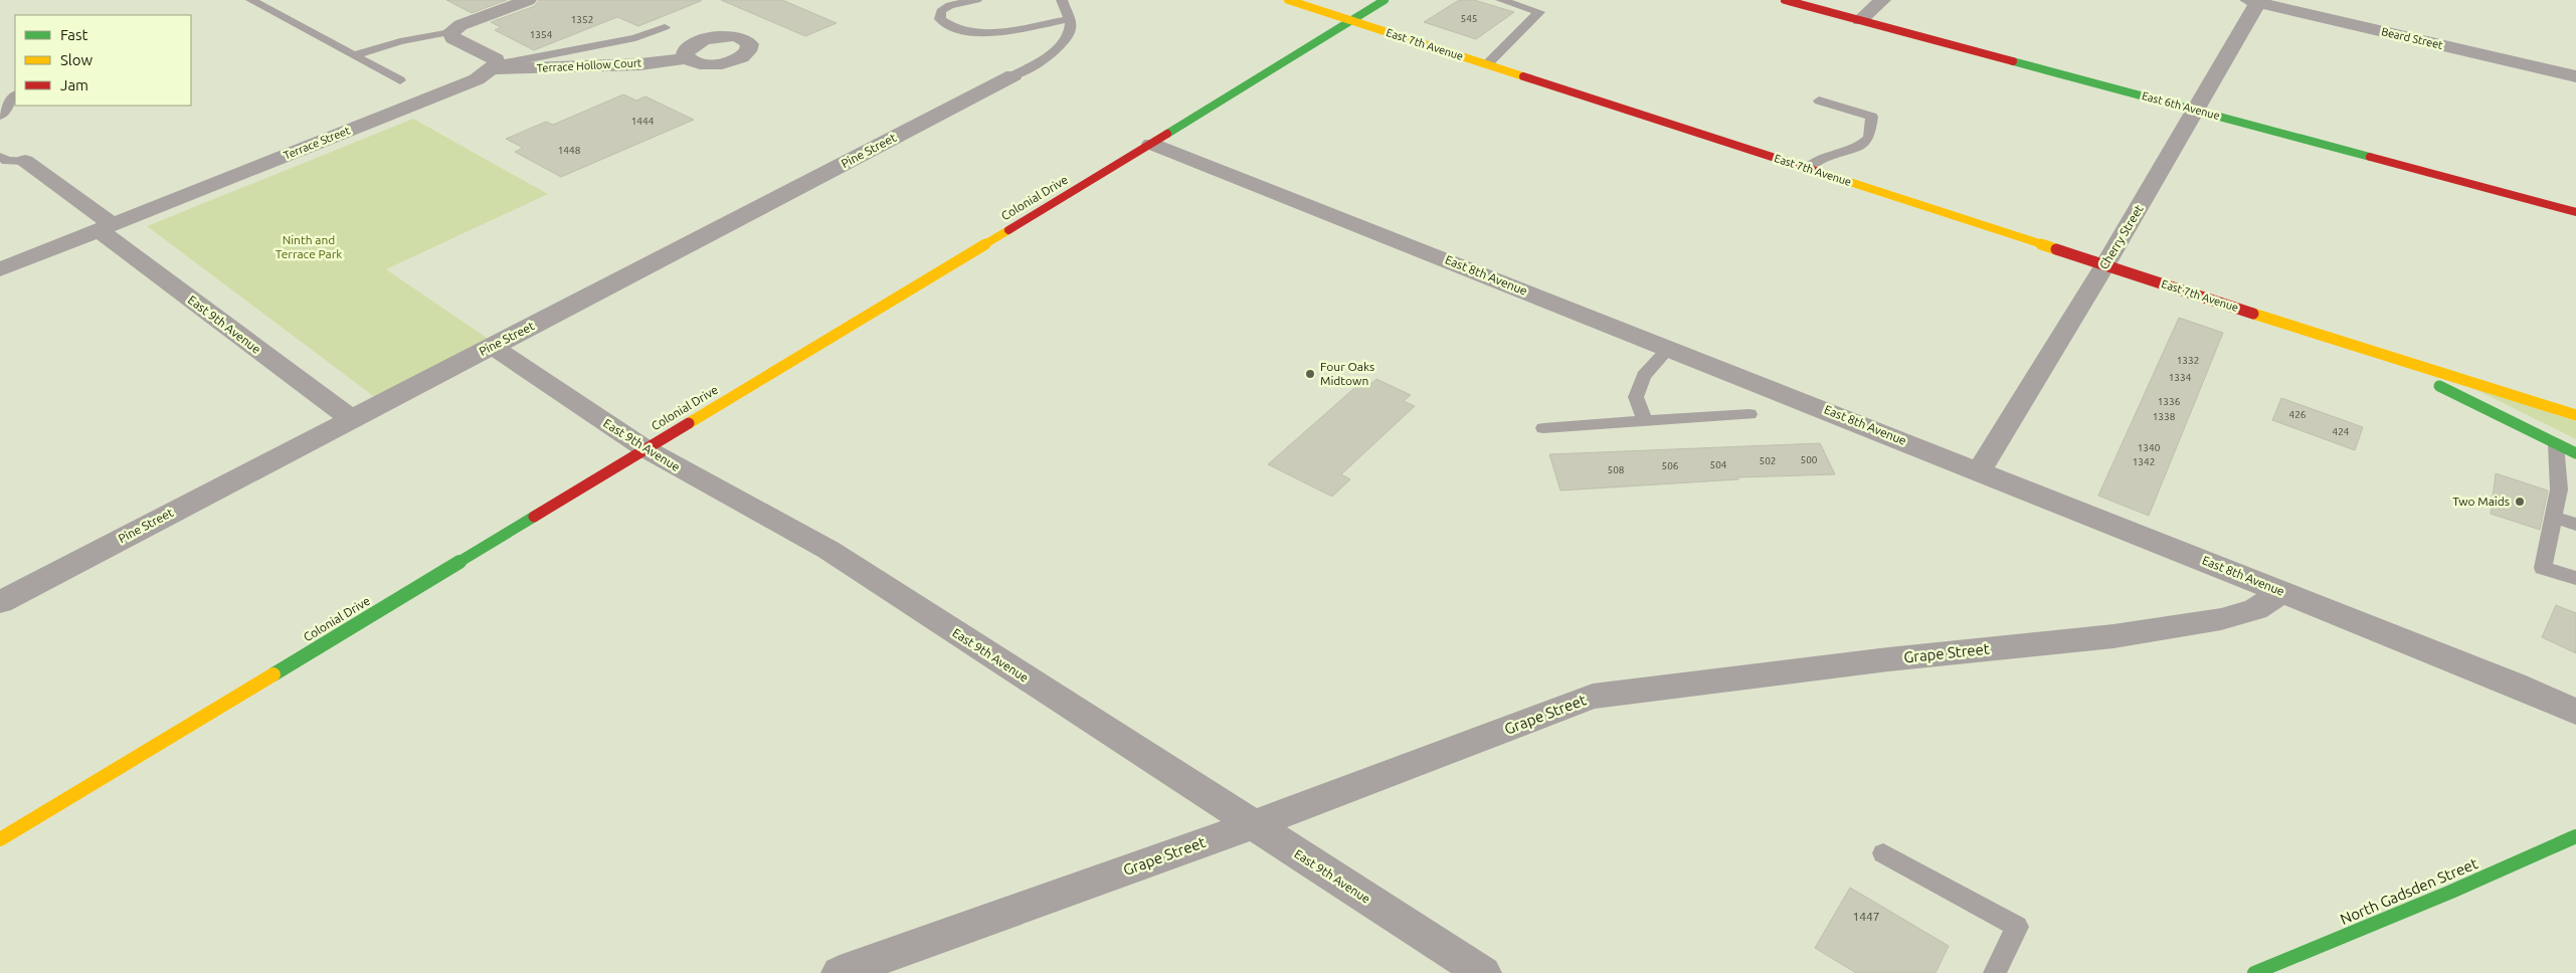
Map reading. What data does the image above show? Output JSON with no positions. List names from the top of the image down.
{
  "streets": {
    "street": [
      "Beard Street",
      "East 7th Avenue",
      "Terrace Hollow Court",
      "East 6th Avenue",
      "Terrace Street",
      "Pine Street",
      "Colonial Drive",
      "Cherry Street",
      "East 8th Avenue",
      "East 9th Avenue",
      "Grape Street",
      "North Gadsden Street"
    ]
  },
  "crossings": [
    ["Beard Street", "Cherry Street"],
    ["East 7th Avenue", "Colonial Drive"],
    ["East 7th Avenue", "Cherry Street"],
    ["Terrace Hollow Court", "Terrace Street"],
    ["East 6th Avenue", "Cherry Street"],
    ["Terrace Street", "East 9th Avenue"],
    ["Pine Street", "East 9th Avenue"],
    ["Colonial Drive", "East 8th Avenue"],
    ["Colonial Drive", "East 9th Avenue"],
    ["Cherry Street", "East 8th Avenue"],
    ["East 8th Avenue", "Grape Street"],
    ["East 9th Avenue", "Grape Street"]
  ],
  "parks": ["Ninth and Terrace Park"],
  "places": ["Four Oaks Midtown", "Two Maids"],
  "house_numbers": [
    "545",
    "1352",
    "1354",
    "1444",
    "1448",
    "1332",
    "1334",
    "1336",
    "426",
    "1338",
    "424",
    "1340",
    "500",
    "502",
    "1342",
    "504",
    "506",
    "508",
    "1447"
  ],
  "legend": ["Fast", "Slow", "Jam"]
}
